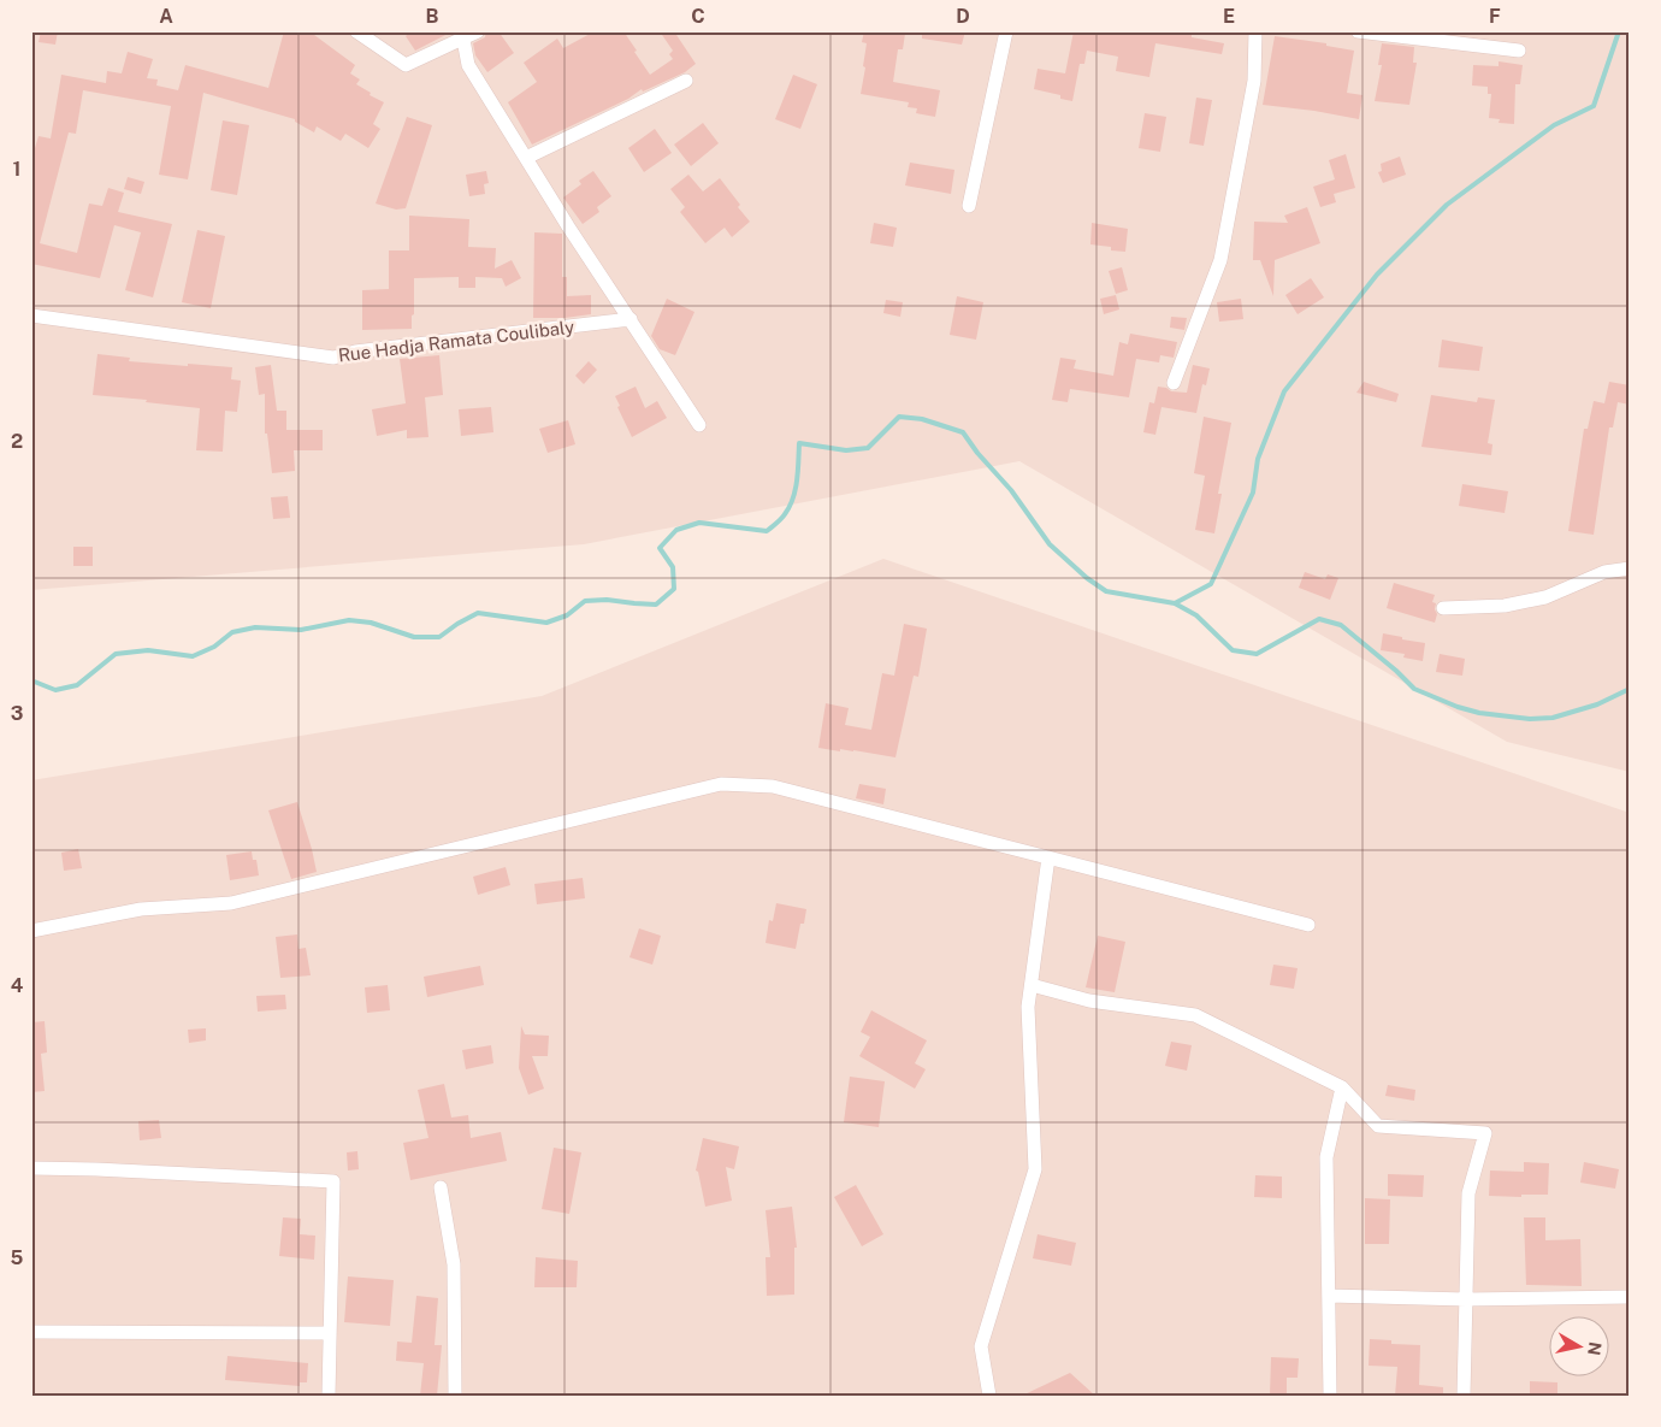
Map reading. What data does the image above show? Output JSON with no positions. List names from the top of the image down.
{
  "streets": {
    "street": ["Rue Hadja Ramata Coulibaly"]
  },
  "north": "right",
  "grid": {
    "columns": [
      "A",
      "B",
      "C",
      "D",
      "E",
      "F"
    ],
    "rows": [
      "1",
      "2",
      "3",
      "4",
      "5"
    ]
  }
}
